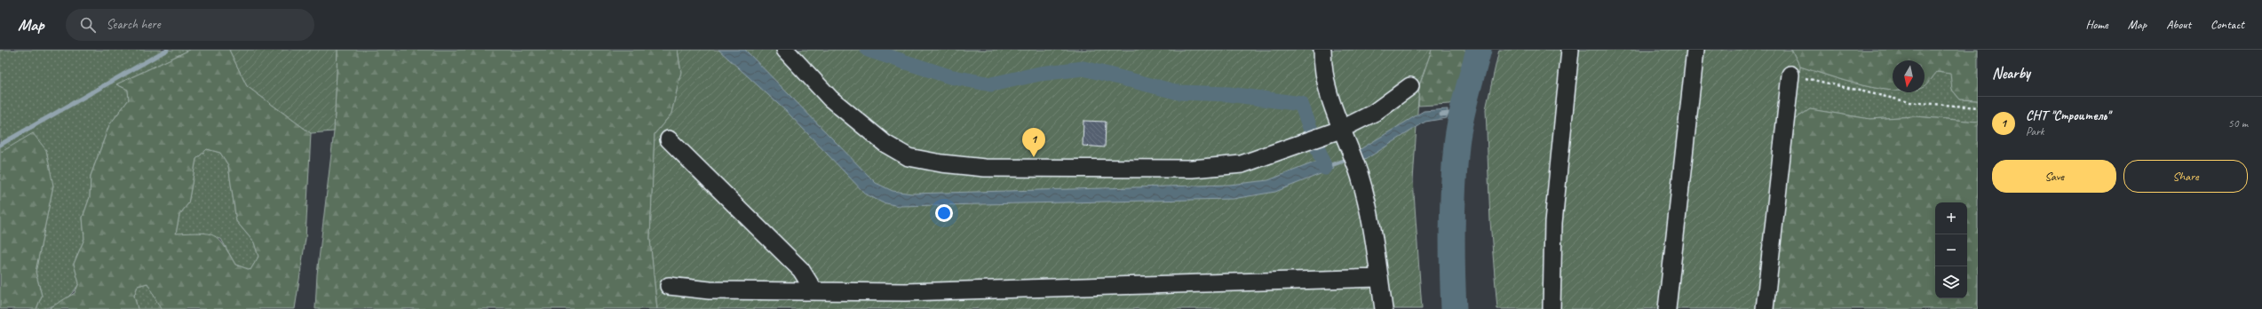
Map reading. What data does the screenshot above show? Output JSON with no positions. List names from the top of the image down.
{
  "north": "bottom",
  "page": {
    "header": "Map",
    "search": "Search here",
    "nav": [
      "Home",
      "Map",
      "About",
      "Contact"
    ],
    "heading": "Nearby",
    "list": [
      {
        "mark": "1",
        "name": "СНТ \"Строитель\"",
        "note": "Park",
        "value": "50 m"
      }
    ],
    "pins": "1",
    "buttons": ["Save", "Share"],
    "map_buttons": ["+", "−"]
  }
}
